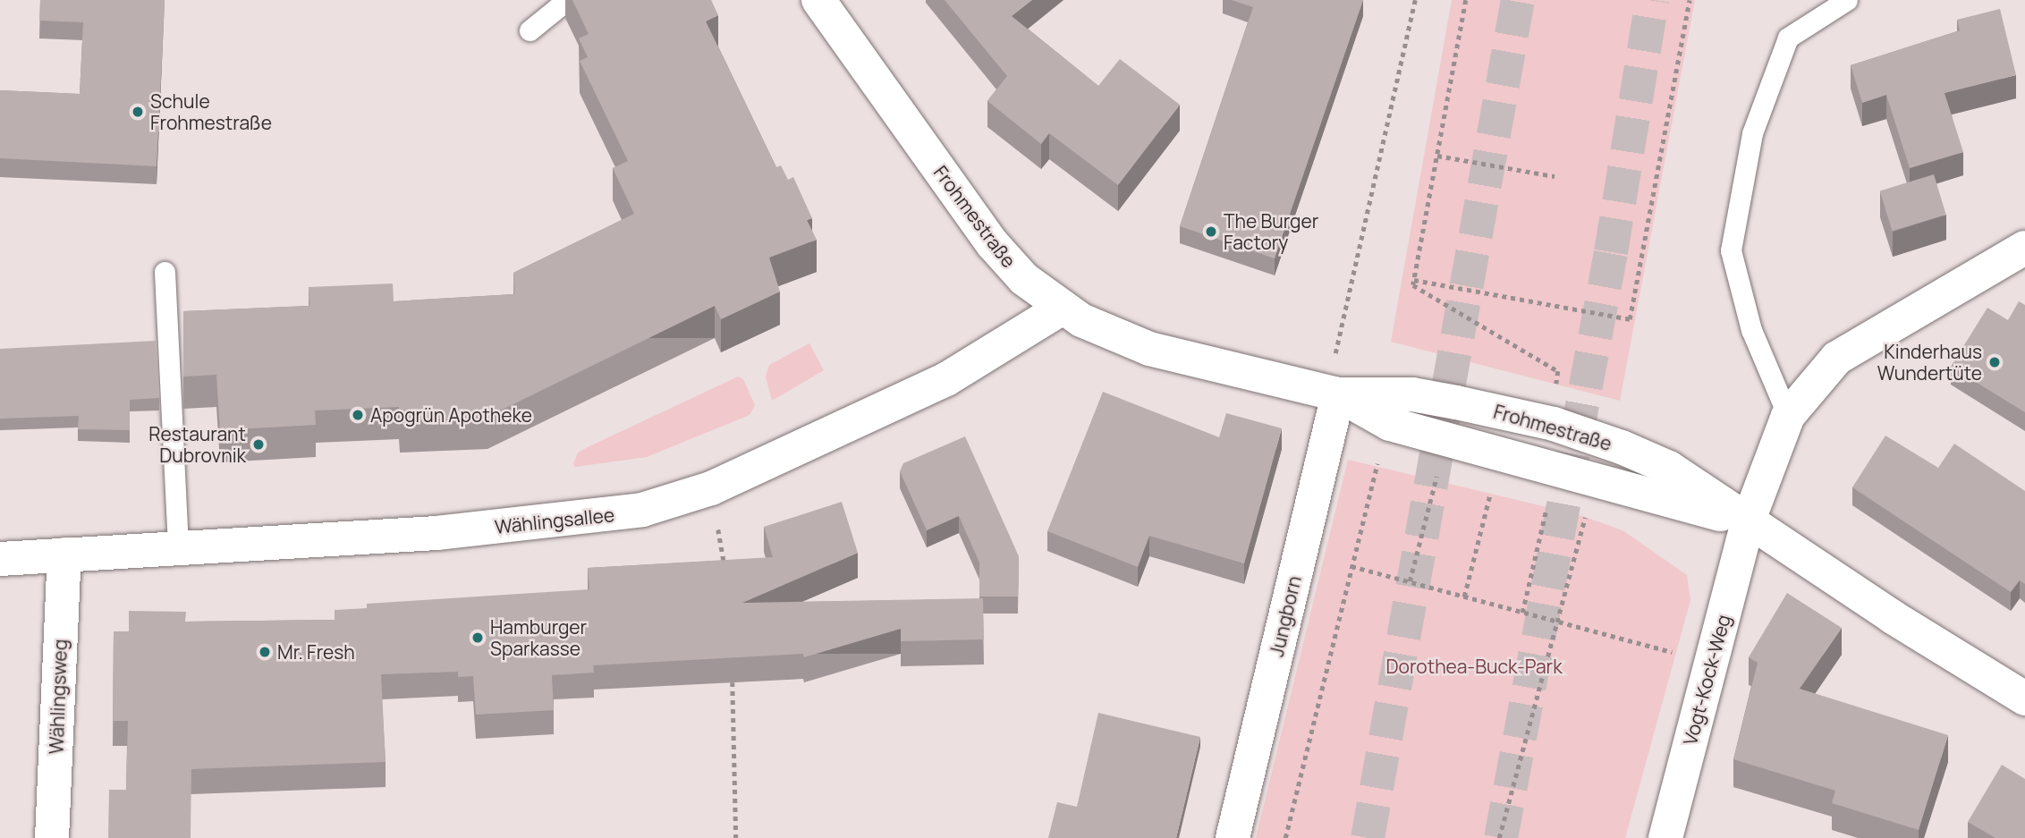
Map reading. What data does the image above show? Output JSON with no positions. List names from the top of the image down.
{
  "streets": {
    "street": [
      "Frohmestraße",
      "Wählingsallee",
      "Jungborn",
      "Vogt-Kock-Weg",
      "Wählingsweg"
    ]
  },
  "crossings": [
    ["Frohmestraße", "Wählingsallee"],
    ["Frohmestraße", "Jungborn"],
    ["Frohmestraße", "Vogt-Kock-Weg"],
    ["Wählingsallee", "Wählingsweg"]
  ],
  "parks": ["Dorothea-Buck-Park"],
  "places": [
    "Schule Frohmestraße",
    "The Burger Factory",
    "Kinderhaus Wundertüte",
    "Apogrün Apotheke",
    "Restaurant Dubrovnik",
    "Hamburger Sparkasse",
    "Mr. Fresh"
  ]
}
